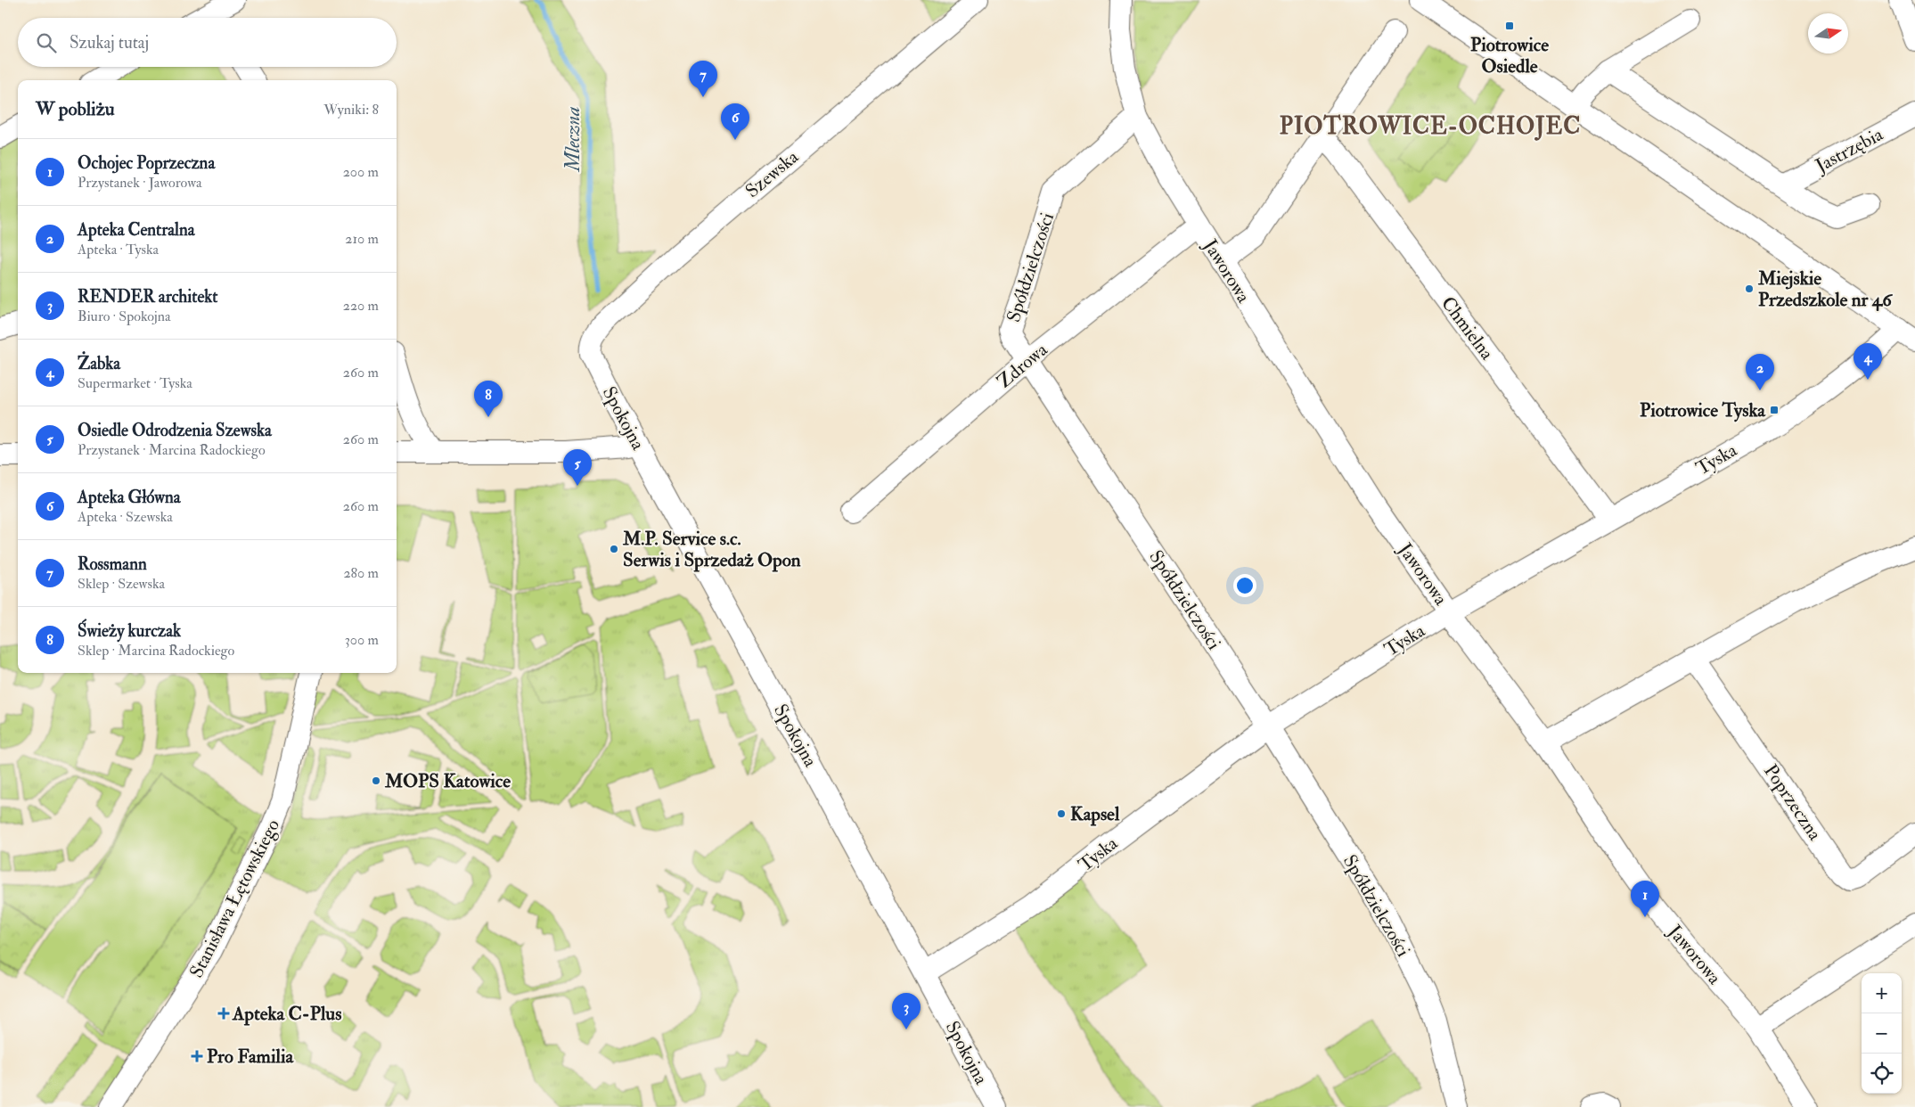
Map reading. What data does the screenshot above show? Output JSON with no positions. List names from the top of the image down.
{
  "streets": {
    "street": [
      "Jastrzębia",
      "Szewska",
      "Spółdzielczości",
      "Jaworowa",
      "Chmielna",
      "Zdrowa",
      "Spokojna",
      "Tyska",
      "Poprzeczna",
      "Stanisława Łętowskiego"
    ]
  },
  "crossings": [
    ["Szewska", "Spokojna"],
    ["Spółdzielczości", "Jaworowa"],
    ["Spółdzielczości", "Zdrowa"],
    ["Spółdzielczości", "Tyska"],
    ["Jaworowa", "Zdrowa"],
    ["Jaworowa", "Tyska"],
    ["Chmielna", "Tyska"],
    ["Spokojna", "Tyska"]
  ],
  "districts": ["PIOTROWICE-OCHOJEC"],
  "water": ["Mleczna"],
  "places": {
    "transit": ["Piotrowice Osiedle", "Piotrowice Tyska"],
    "other": [
      "Miejskie Przedszkole nr 46",
      "M.P. Service s.c. Serwis i Sprzedaż Opon",
      "MOPS Katowice",
      "Kapsel"
    ],
    "health": ["Apteka C-Plus", "Pro Familia"]
  },
  "north": "right",
  "page": {
    "search": "Szukaj tutaj",
    "pins": [
      "7",
      "6",
      "4",
      "2",
      "8",
      "5",
      "1",
      "3"
    ],
    "heading": ["W pobliżu", "Wyniki: 8"],
    "list": [
      {
        "mark": "1",
        "name": "Ochojec Poprzeczna",
        "note": "Przystanek · Jaworowa",
        "value": "200 m"
      },
      {
        "mark": "2",
        "name": "Apteka Centralna",
        "note": "Apteka · Tyska",
        "value": "210 m"
      },
      {
        "mark": "3",
        "name": "RENDER architekt",
        "note": "Biuro · Spokojna",
        "value": "220 m"
      },
      {
        "mark": "4",
        "name": "Żabka",
        "note": "Supermarket · Tyska",
        "value": "260 m"
      },
      {
        "mark": "5",
        "name": "Osiedle Odrodzenia Szewska",
        "note": "Przystanek · Marcina Radockiego",
        "value": "260 m"
      },
      {
        "mark": "6",
        "name": "Apteka Główna",
        "note": "Apteka · Szewska",
        "value": "260 m"
      },
      {
        "mark": "7",
        "name": "Rossmann",
        "note": "Sklep · Szewska",
        "value": "280 m"
      },
      {
        "mark": "8",
        "name": "Świeży kurczak",
        "note": "Sklep · Marcina Radockiego",
        "value": "300 m"
      }
    ],
    "map_buttons": ["+", "−"]
  }
}
